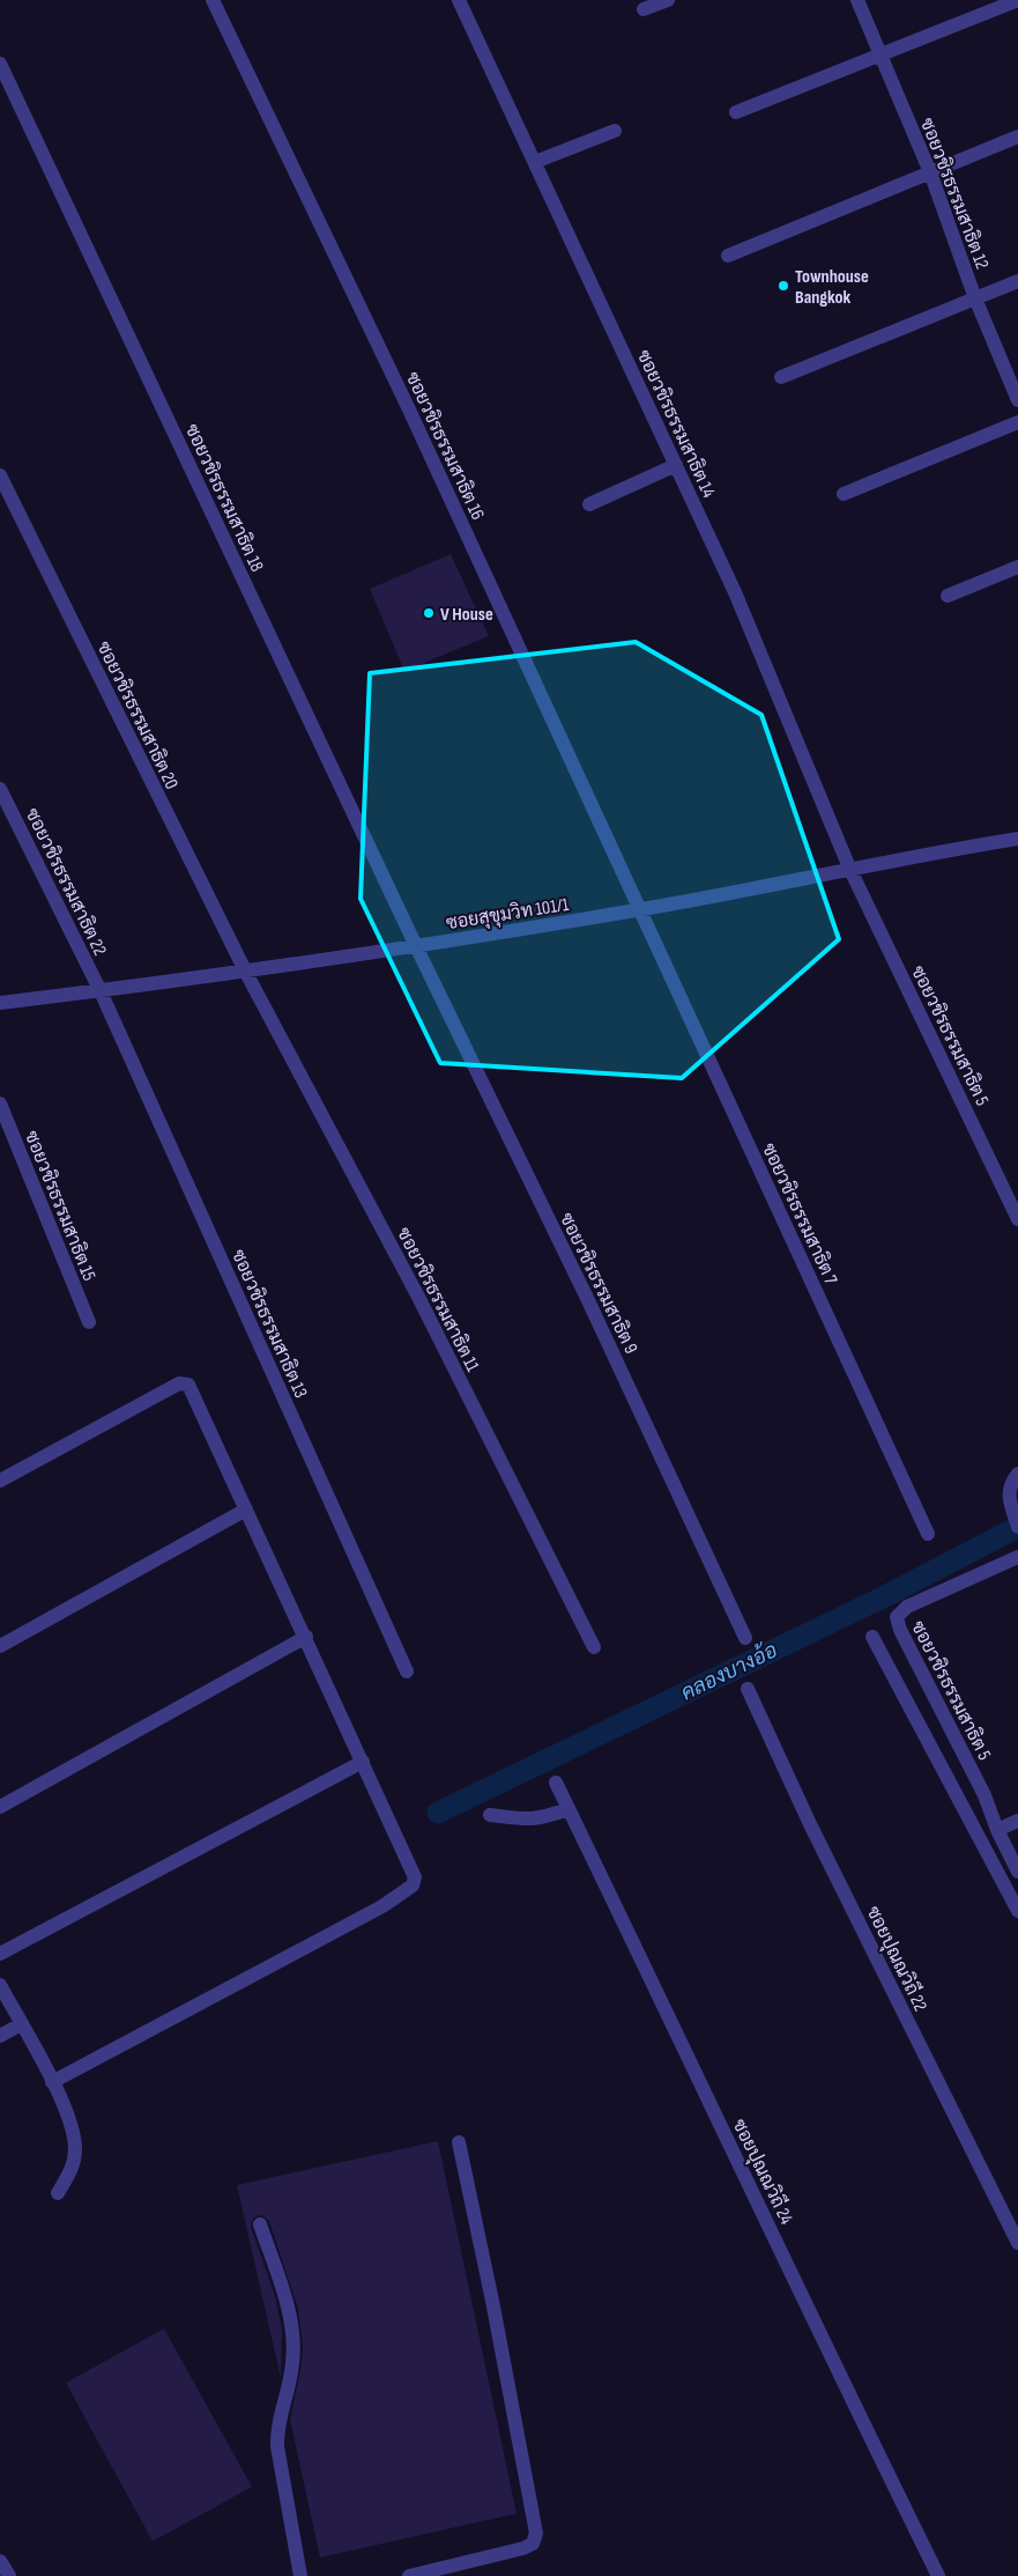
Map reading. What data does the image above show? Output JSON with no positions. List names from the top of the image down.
{
  "streets": {
    "street": [
      "ซอยวชิรธรรมสาธิต 12",
      "ซอยวชิรธรรมสาธิต 14",
      "ซอยวชิรธรรมสาธิต 16",
      "ซอยวชิรธรรมสาธิต 18",
      "ซอยวชิรธรรมสาธิต 20",
      "ซอยวชิรธรรมสาธิต 22",
      "ซอยสุขุมวิท 101/1",
      "ซอยวชิรธรรมสาธิต 5",
      "ซอยวชิรธรรมสาธิต 15",
      "ซอยวชิรธรรมสาธิต 7",
      "ซอยวชิรธรรมสาธิต 9",
      "ซอยวชิรธรรมสาธิต 11",
      "ซอยวชิรธรรมสาธิต 13",
      "ซอยปุณณวิถี 22",
      "ซอยปุณณวิถี 24"
    ]
  },
  "crossings": [
    ["ซอยวชิรธรรมสาธิต 14", "ซอยสุขุมวิท 101/1"],
    ["ซอยวชิรธรรมสาธิต 14", "ซอยวชิรธรรมสาธิต 5"],
    ["ซอยวชิรธรรมสาธิต 16", "ซอยสุขุมวิท 101/1"],
    ["ซอยวชิรธรรมสาธิต 16", "ซอยวชิรธรรมสาธิต 7"],
    ["ซอยวชิรธรรมสาธิต 18", "ซอยสุขุมวิท 101/1"],
    ["ซอยวชิรธรรมสาธิต 18", "ซอยวชิรธรรมสาธิต 9"],
    ["ซอยวชิรธรรมสาธิต 20", "ซอยสุขุมวิท 101/1"],
    ["ซอยวชิรธรรมสาธิต 20", "ซอยวชิรธรรมสาธิต 11"],
    ["ซอยวชิรธรรมสาธิต 22", "ซอยสุขุมวิท 101/1"],
    ["ซอยวชิรธรรมสาธิต 22", "ซอยวชิรธรรมสาธิต 13"],
    ["ซอยสุขุมวิท 101/1", "ซอยวชิรธรรมสาธิต 5"],
    ["ซอยสุขุมวิท 101/1", "ซอยวชิรธรรมสาธิต 7"],
    ["ซอยสุขุมวิท 101/1", "ซอยวชิรธรรมสาธิต 9"],
    ["ซอยสุขุมวิท 101/1", "ซอยวชิรธรรมสาธิต 11"],
    ["ซอยสุขุมวิท 101/1", "ซอยวชิรธรรมสาธิต 13"]
  ],
  "water": ["คลองบางอ้อ"],
  "places": ["Townhouse Bangkok", "V House"]
}
